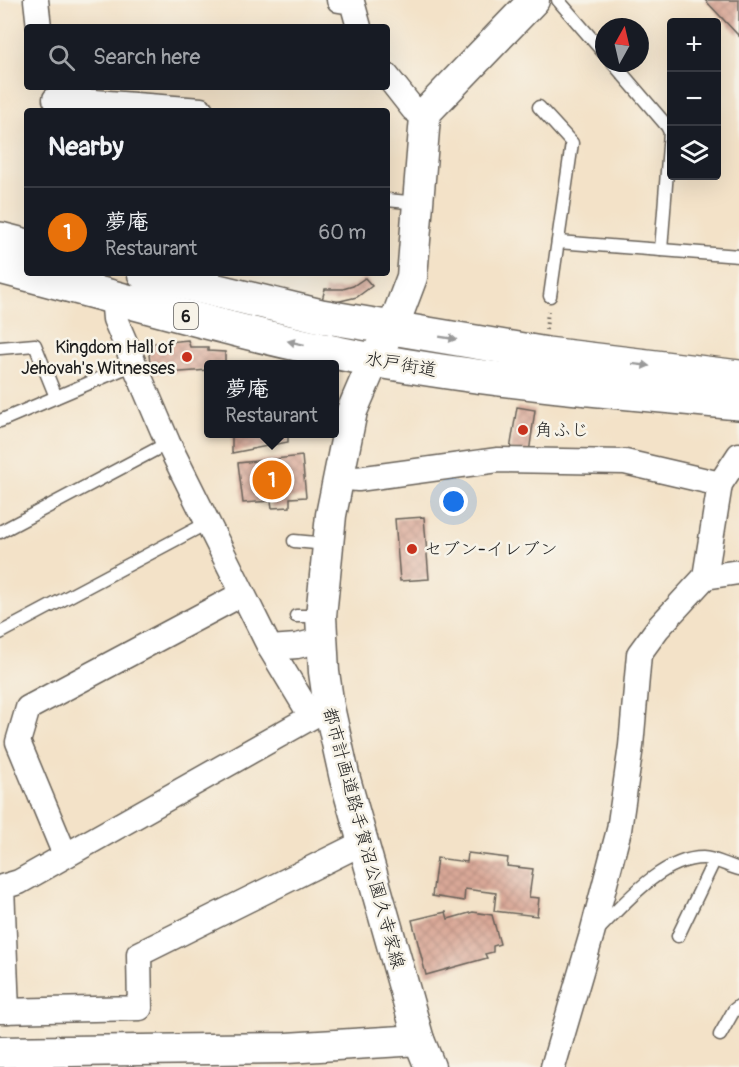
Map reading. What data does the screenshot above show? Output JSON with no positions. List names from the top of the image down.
{
  "streets": {
    "highway": ["6", "水戸街道"],
    "street": ["都市計画道路手賀沼公園久寺家線"]
  },
  "crossings": [
    ["水戸街道", "都市計画道路手賀沼公園久寺家線"]
  ],
  "places": ["Kingdom Hall of Jehovah's Witnesses", "角ふじ", "セブン-イレブン"],
  "north": "top",
  "page": {
    "map_buttons": ["+", "−"],
    "search": "Search here",
    "heading": "Nearby",
    "list": [
      {
        "mark": "1",
        "name": "夢庵",
        "note": "Restaurant",
        "value": "60 m"
      }
    ],
    "popup": ["夢庵", "Restaurant"],
    "pins": "1"
  }
}
